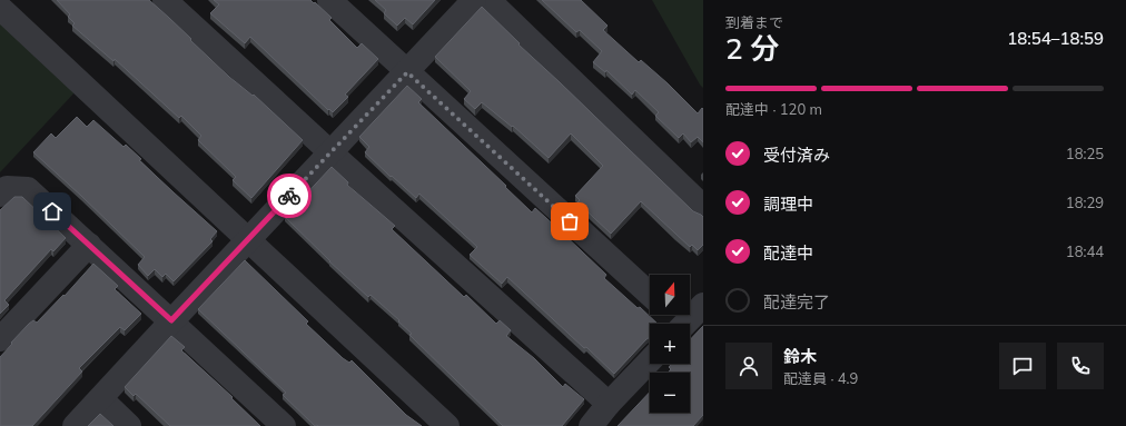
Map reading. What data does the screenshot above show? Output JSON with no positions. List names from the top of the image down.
{
  "north": "top",
  "page": {
    "heading": ["2 分", "到着まで", "18:54–18:59"],
    "panel": ["鈴木", "配達員 · 4.9"],
    "bar": "配達中 · 120 m",
    "list": [
      ["受付済み", "18:25"],
      ["調理中", "18:29"],
      ["配達中", "18:44"],
      "配達完了"
    ],
    "map_buttons": ["+", "−"]
  }
}
